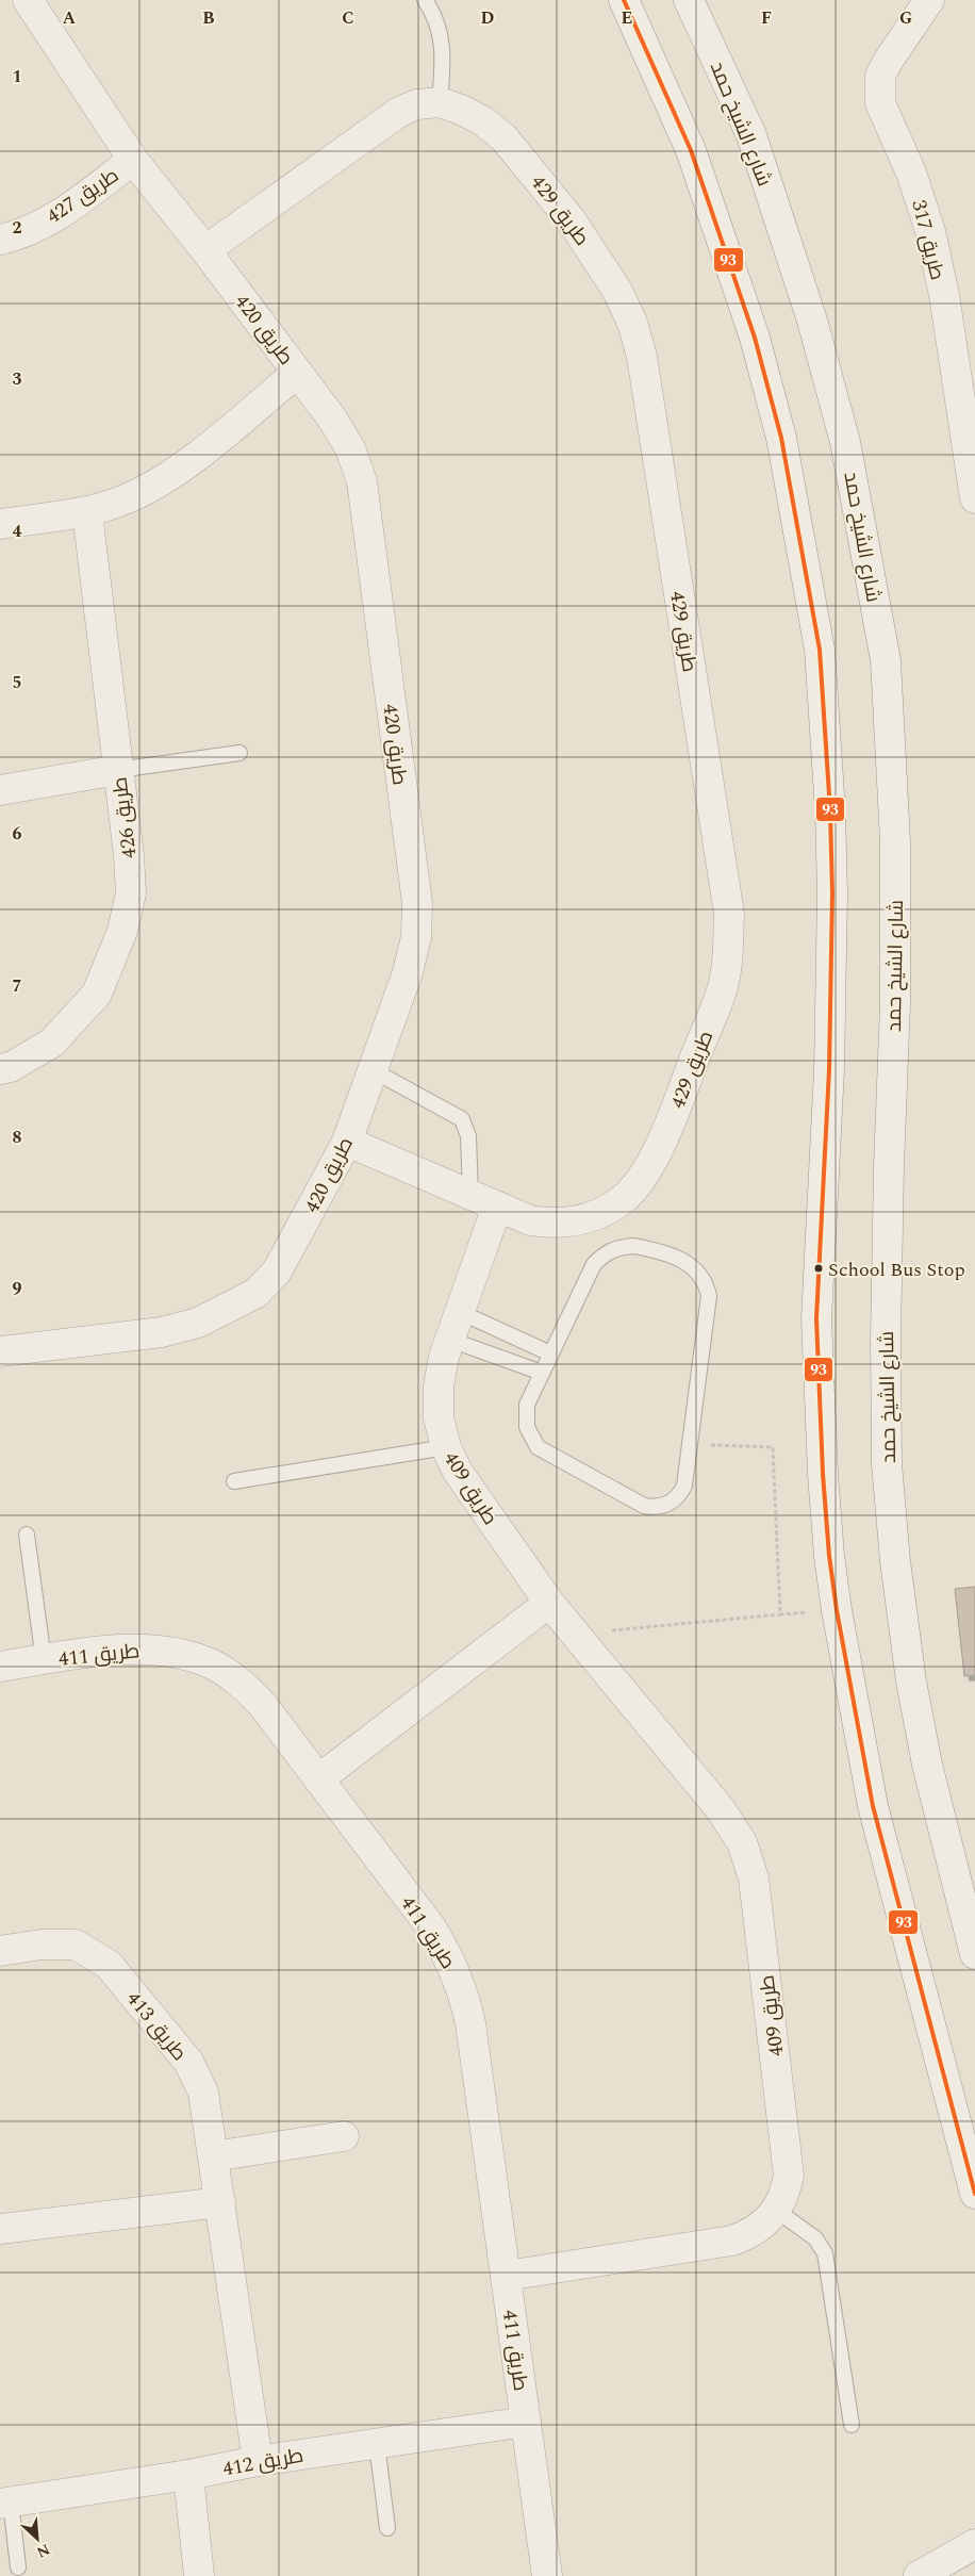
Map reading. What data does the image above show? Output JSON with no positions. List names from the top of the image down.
{
  "streets": {
    "street": [
      "شارع الشيخ حمد",
      "طريق 427",
      "طريق 429",
      "طريق 317",
      "طريق 420",
      "طريق 426",
      "طريق 409",
      "طريق 411",
      "طريق 413",
      "طريق 412"
    ]
  },
  "crossings": [
    ["طريق 427", "طريق 420"],
    ["طريق 429", "طريق 420"],
    ["طريق 429", "طريق 409"],
    ["طريق 409", "طريق 411"],
    ["طريق 411", "طريق 412"],
    ["طريق 413", "طريق 412"]
  ],
  "places": ["School Bus Stop"],
  "lines": ["transit line 93"],
  "north": "bottom right",
  "grid": {
    "columns": [
      "A",
      "B",
      "C",
      "D",
      "E",
      "F",
      "G"
    ],
    "rows": [
      "1",
      "2",
      "3",
      "4",
      "5",
      "6",
      "7",
      "8",
      "9"
    ]
  }
}
